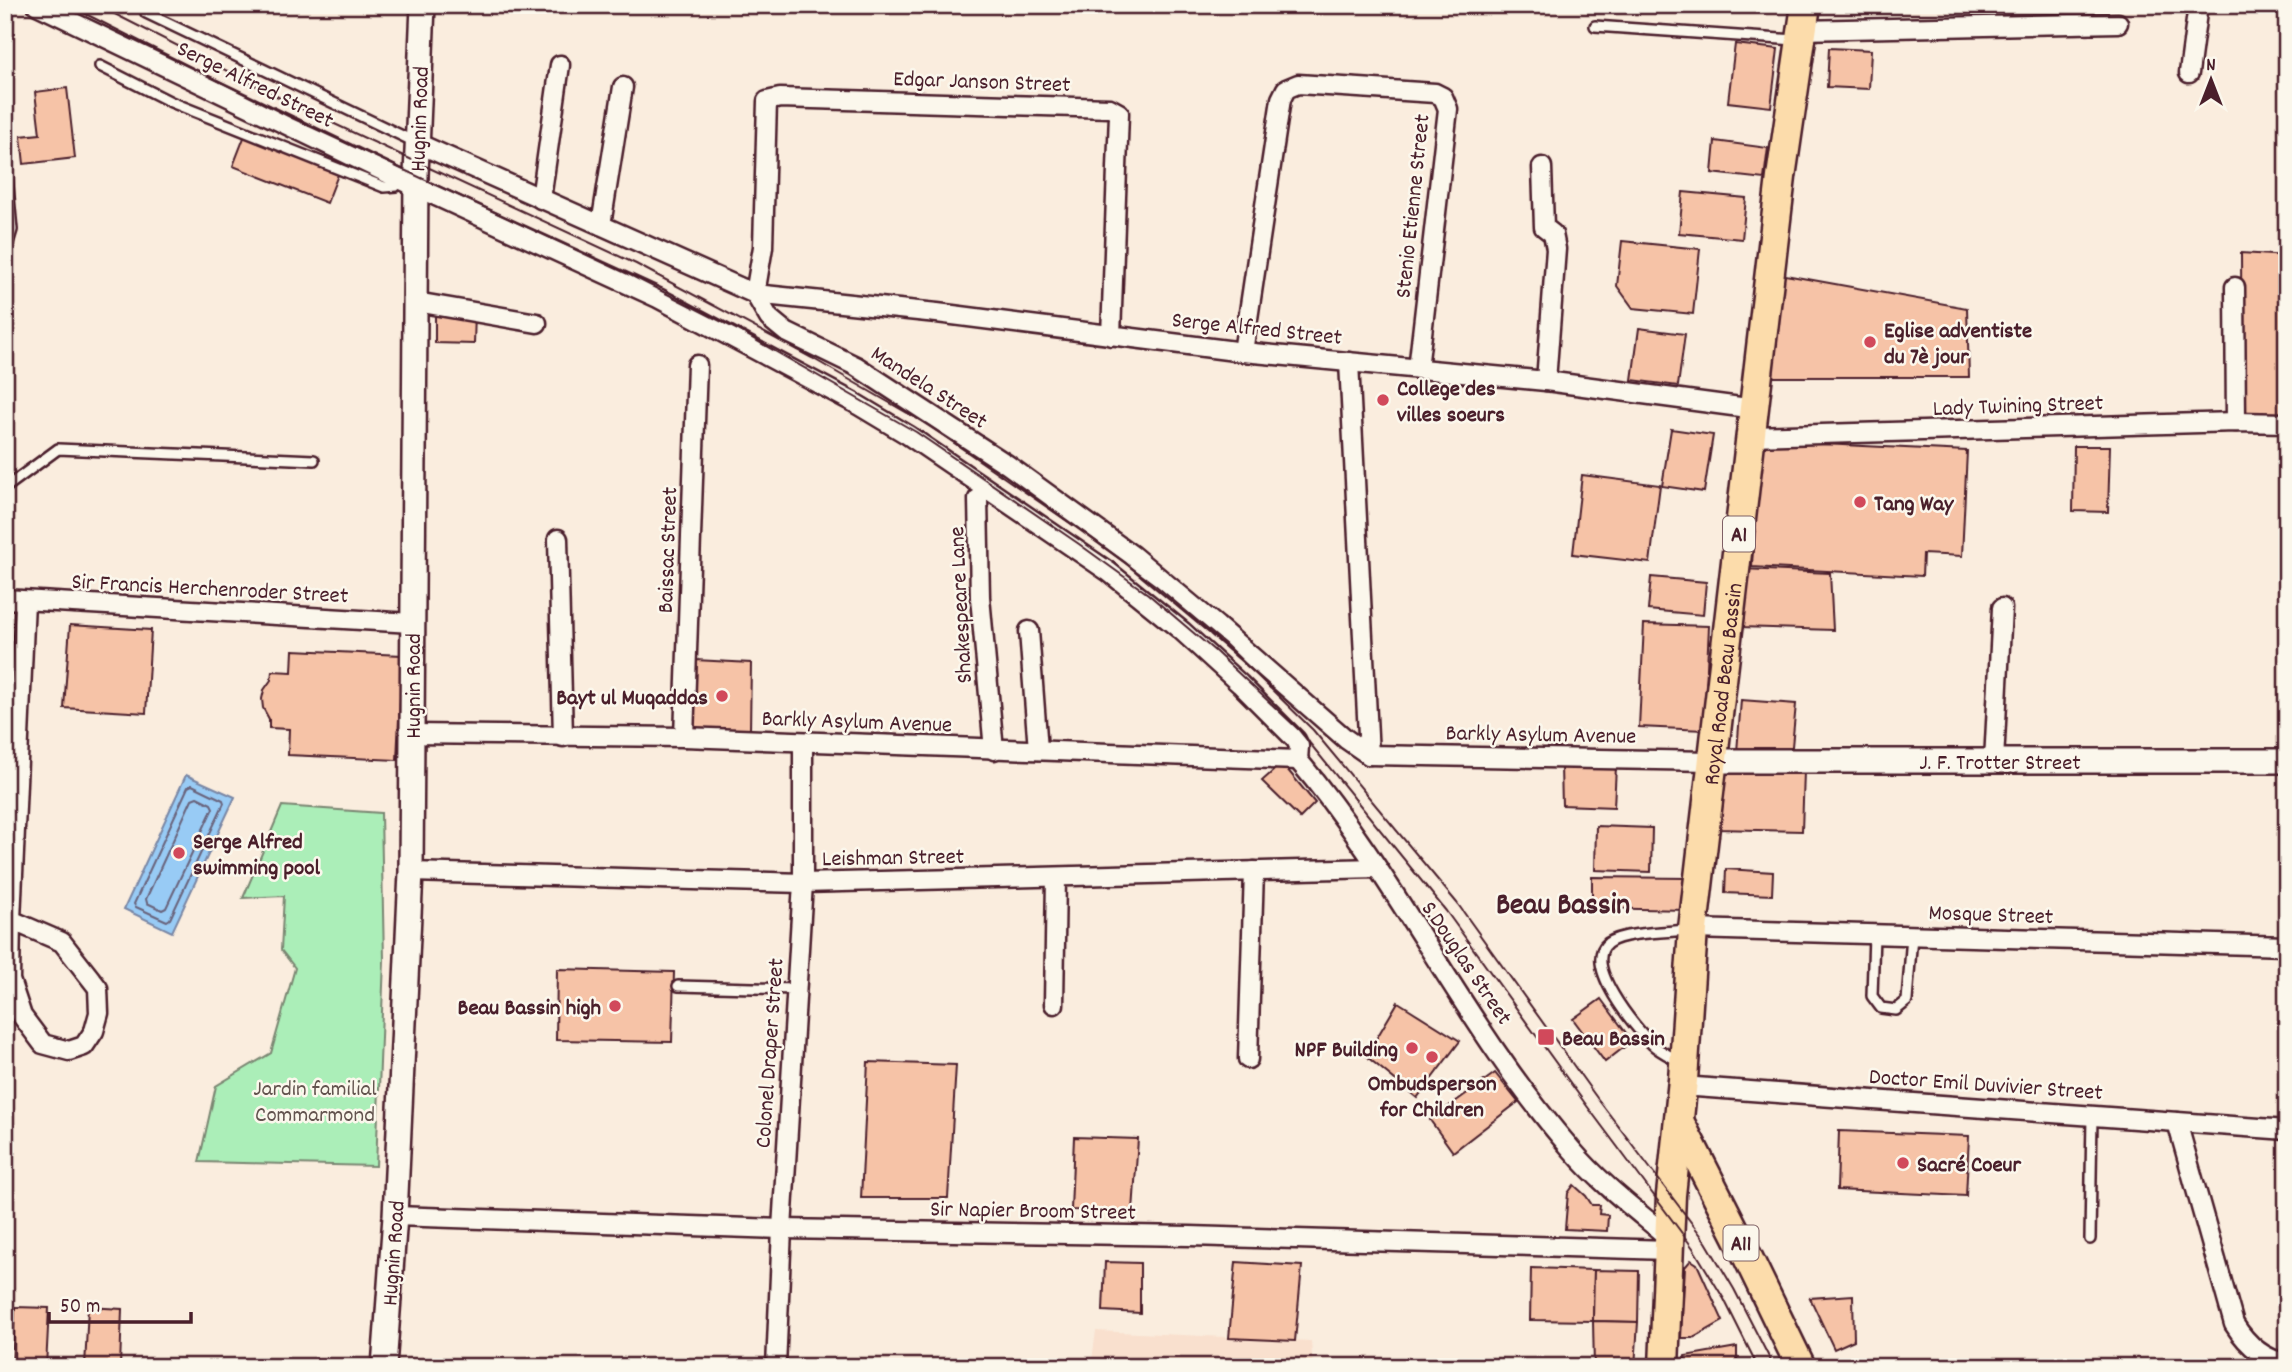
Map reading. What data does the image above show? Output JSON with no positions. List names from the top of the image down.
{
  "streets": {
    "main road": ["A1", "Royal Road Beau Bassin", "A11"],
    "street": [
      "Edgar Janson Street",
      "Serge Alfred Street",
      "Hugnin Road",
      "Stenio Etienne Street",
      "Mandela Street",
      "Lady Twining Street",
      "Baissac Street",
      "Sir Francis Herchenroder Street",
      "Shakespeare Lane",
      "Barkly Asylum Avenue",
      "J. F. Trotter Street",
      "Leishman Street",
      "Mosque Street",
      "S.Douglas Street",
      "Colonel Draper Street",
      "Doctor Emil Duvivier Street",
      "Sir Napier Broom Street"
    ]
  },
  "crossings": [
    ["Edgar Janson Street", "Serge Alfred Street"],
    ["Edgar Janson Street", "Mandela Street"],
    ["Serge Alfred Street", "Hugnin Road"],
    ["Serge Alfred Street", "Stenio Etienne Street"],
    ["Serge Alfred Street", "Mandela Street"],
    ["Serge Alfred Street", "Lady Twining Street"],
    ["Serge Alfred Street", "Royal Road Beau Bassin"],
    ["Serge Alfred Street", "Barkly Asylum Avenue"],
    ["Serge Alfred Street", "S.Douglas Street"],
    ["Hugnin Road", "Sir Francis Herchenroder Street"],
    ["Hugnin Road", "Barkly Asylum Avenue"],
    ["Hugnin Road", "Leishman Street"],
    ["Hugnin Road", "Sir Napier Broom Street"],
    ["Mandela Street", "Barkly Asylum Avenue"],
    ["Lady Twining Street", "Royal Road Beau Bassin"],
    ["Baissac Street", "Barkly Asylum Avenue"],
    ["Shakespeare Lane", "Barkly Asylum Avenue"],
    ["Royal Road Beau Bassin", "Barkly Asylum Avenue"],
    ["Royal Road Beau Bassin", "J. F. Trotter Street"],
    ["Royal Road Beau Bassin", "Mosque Street"],
    ["Royal Road Beau Bassin", "S.Douglas Street"],
    ["Royal Road Beau Bassin", "Doctor Emil Duvivier Street"],
    ["Royal Road Beau Bassin", "Sir Napier Broom Street"],
    ["Royal Road Beau Bassin", "A11"],
    ["Barkly Asylum Avenue", "J. F. Trotter Street"],
    ["Barkly Asylum Avenue", "S.Douglas Street"],
    ["Barkly Asylum Avenue", "Colonel Draper Street"],
    ["Leishman Street", "S.Douglas Street"],
    ["Leishman Street", "Colonel Draper Street"],
    ["S.Douglas Street", "Sir Napier Broom Street"],
    ["Colonel Draper Street", "Sir Napier Broom Street"]
  ],
  "districts": ["Beau Bassin"],
  "parks": ["Jardin familial Commarmond"],
  "places": {
    "other": [
      "Eglise adventiste du 7è jour",
      "College des villes soeurs",
      "Tang Way",
      "Bayt ul Muqaddas",
      "Serge Alfred swimming pool",
      "Beau Bassin high",
      "NPF Building",
      "Ombudsperson for Children",
      "Sacré Coeur"
    ],
    "transit": ["Beau Bassin"]
  },
  "scale_bar": "50 m",
  "north": "top"
}
